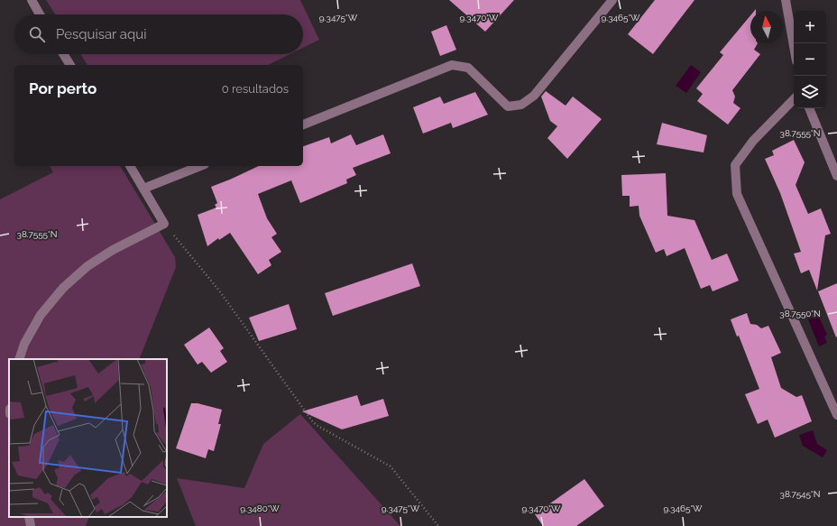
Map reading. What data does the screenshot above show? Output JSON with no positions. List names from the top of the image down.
{
  "north": "top",
  "page": {
    "map_buttons": ["+", "−"],
    "search": "Pesquisar aqui",
    "heading": ["Por perto", "0 resultados"]
  },
  "coordinates": [
    "9.3475°W",
    "9.3470°W",
    "9.3465°W",
    "38.7555°N",
    "38.7550°N",
    "38.7545°N",
    "9.3480°W"
  ]
}
